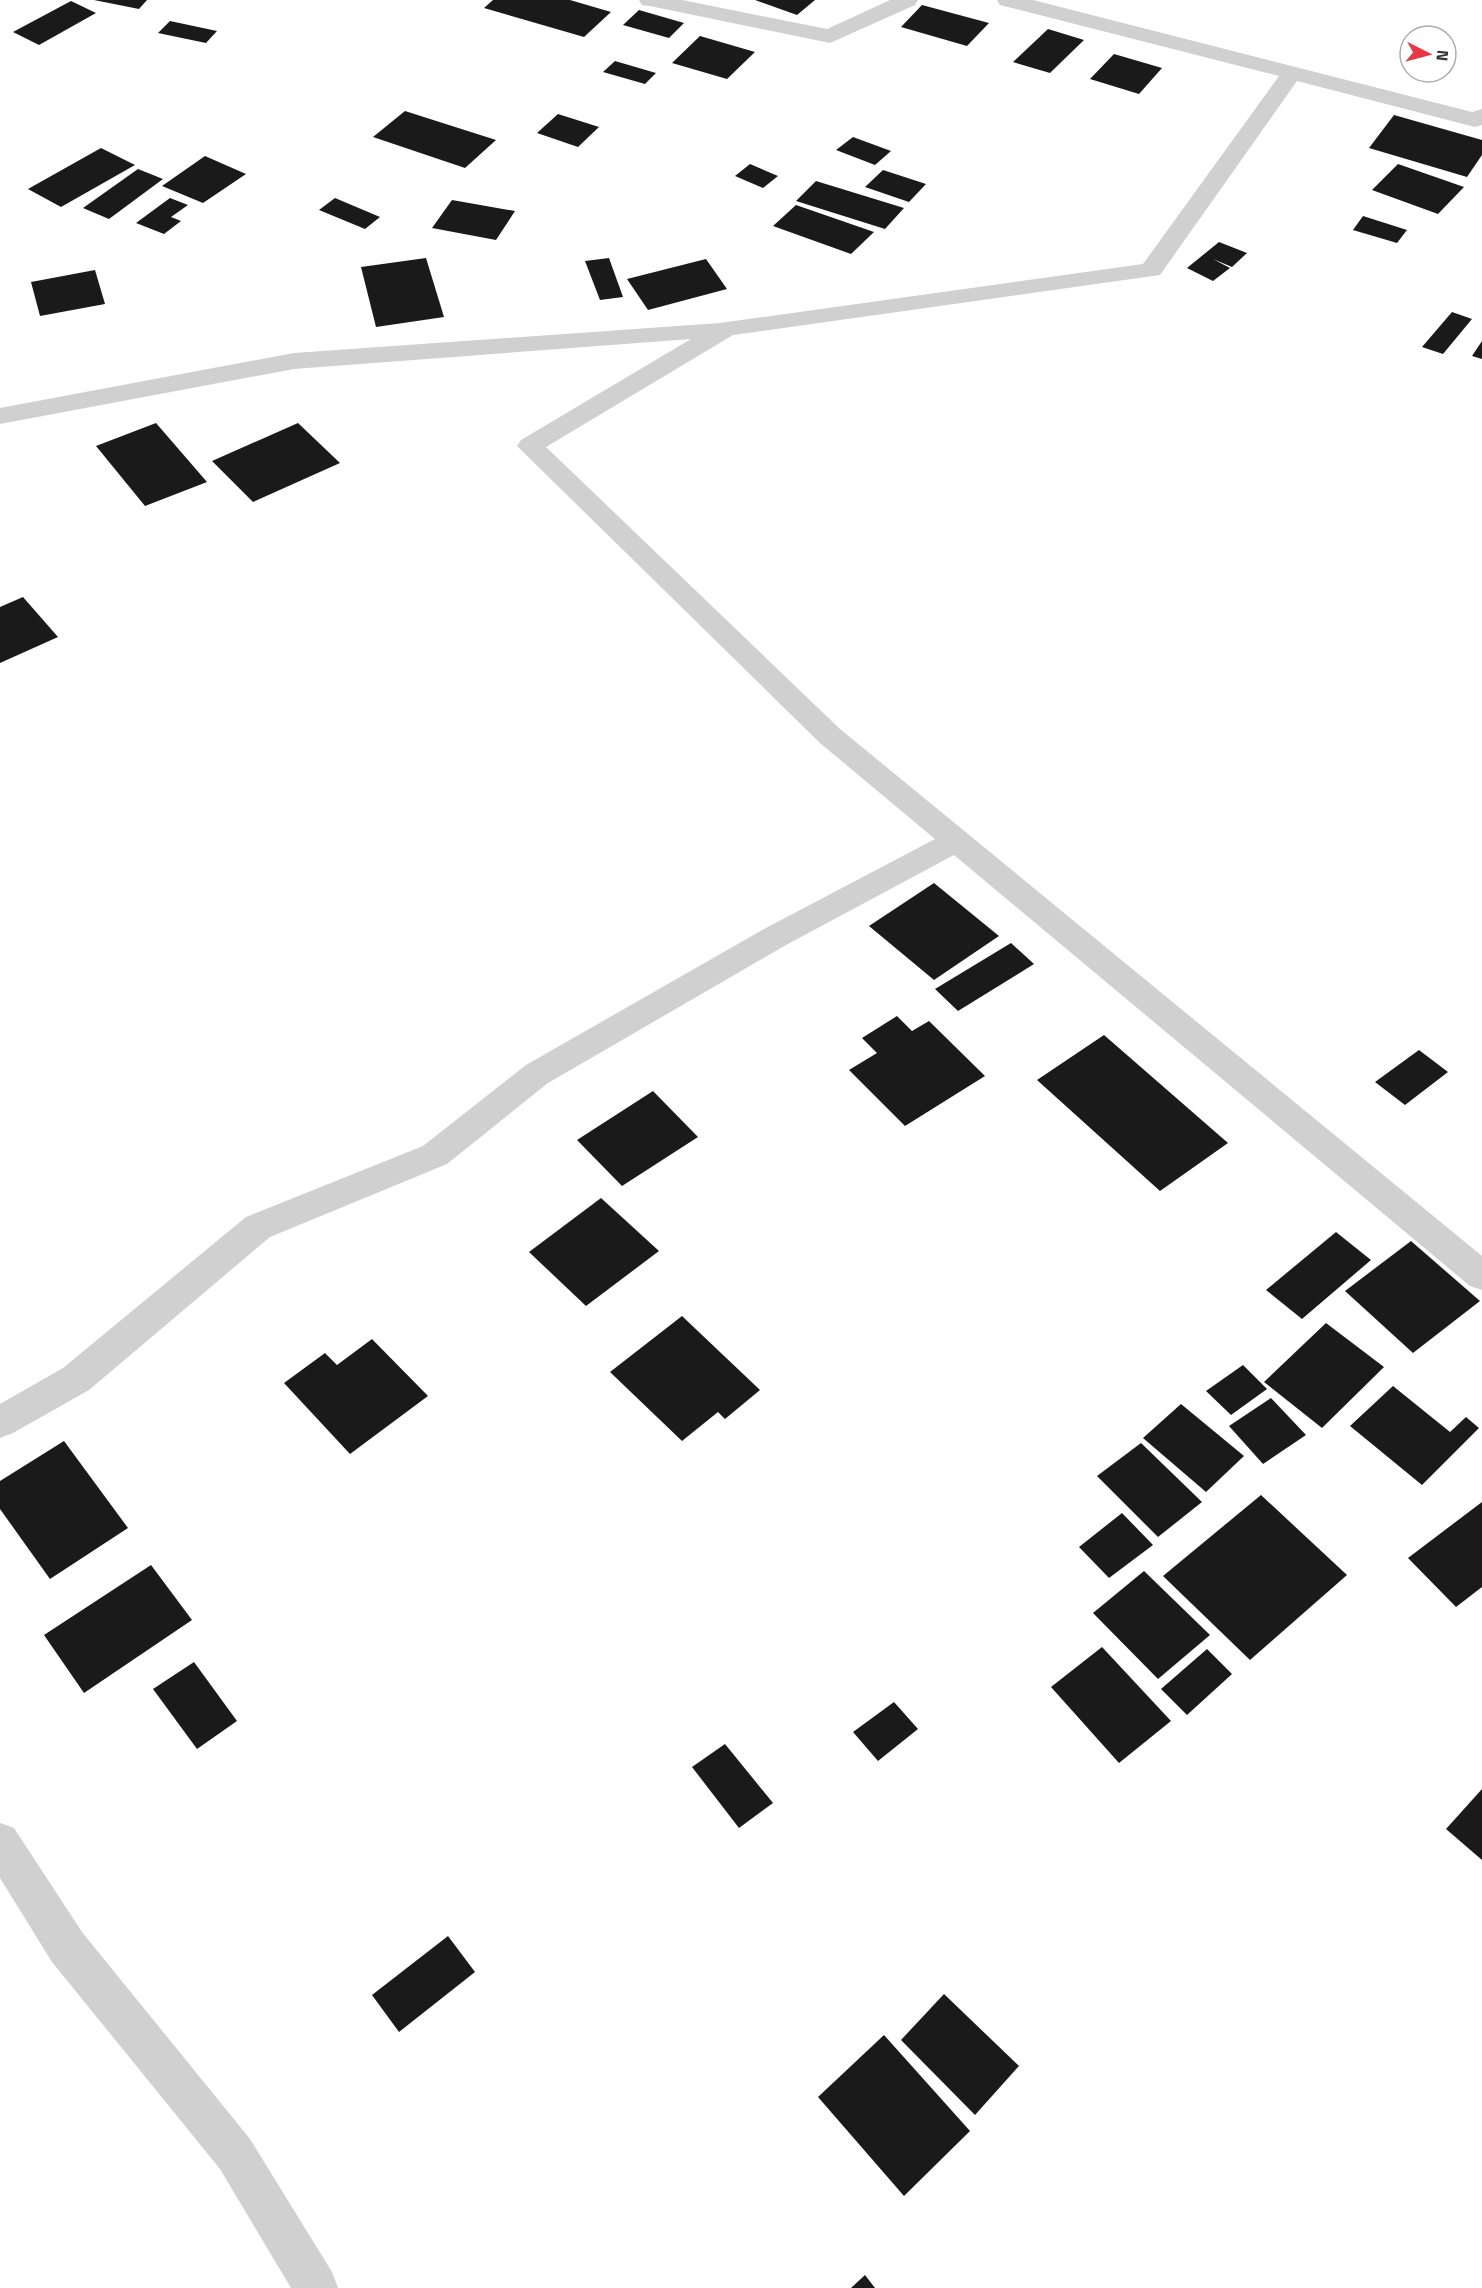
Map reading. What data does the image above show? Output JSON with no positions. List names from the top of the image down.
{
  "north": "right"
}
